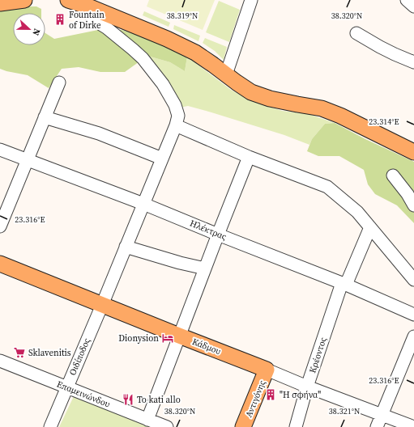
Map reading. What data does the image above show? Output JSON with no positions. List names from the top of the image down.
{
  "streets": {
    "main road": ["Κάδμου", "Αντιγόνης"],
    "street": [
      "Ηλέκτρας",
      "Κρέοντος",
      "Οιδίποδος",
      "Επαμεινώνδου"
    ]
  },
  "crossings": [
    ["Ηλέκτρας", "Κρέοντος"],
    ["Ηλέκτρας", "Οιδίποδος"],
    ["Κάδμου", "Κρέοντος"],
    ["Κάδμου", "Οιδίποδος"],
    ["Κάδμου", "Αντιγόνης"],
    ["Οιδίποδος", "Επαμεινώνδου"]
  ],
  "places": {
    "building": ["Fountain of Dirke", "\"Η σφήνα\""],
    "hotel": ["Dionysion"],
    "supermarket": ["Sklavenitis"],
    "restaurant": ["To kati allo"]
  },
  "north": "right",
  "coordinates": [
    "38.319°N",
    "38.320°N",
    "23.314°E",
    "23.316°E",
    "38.321°N"
  ]
}
